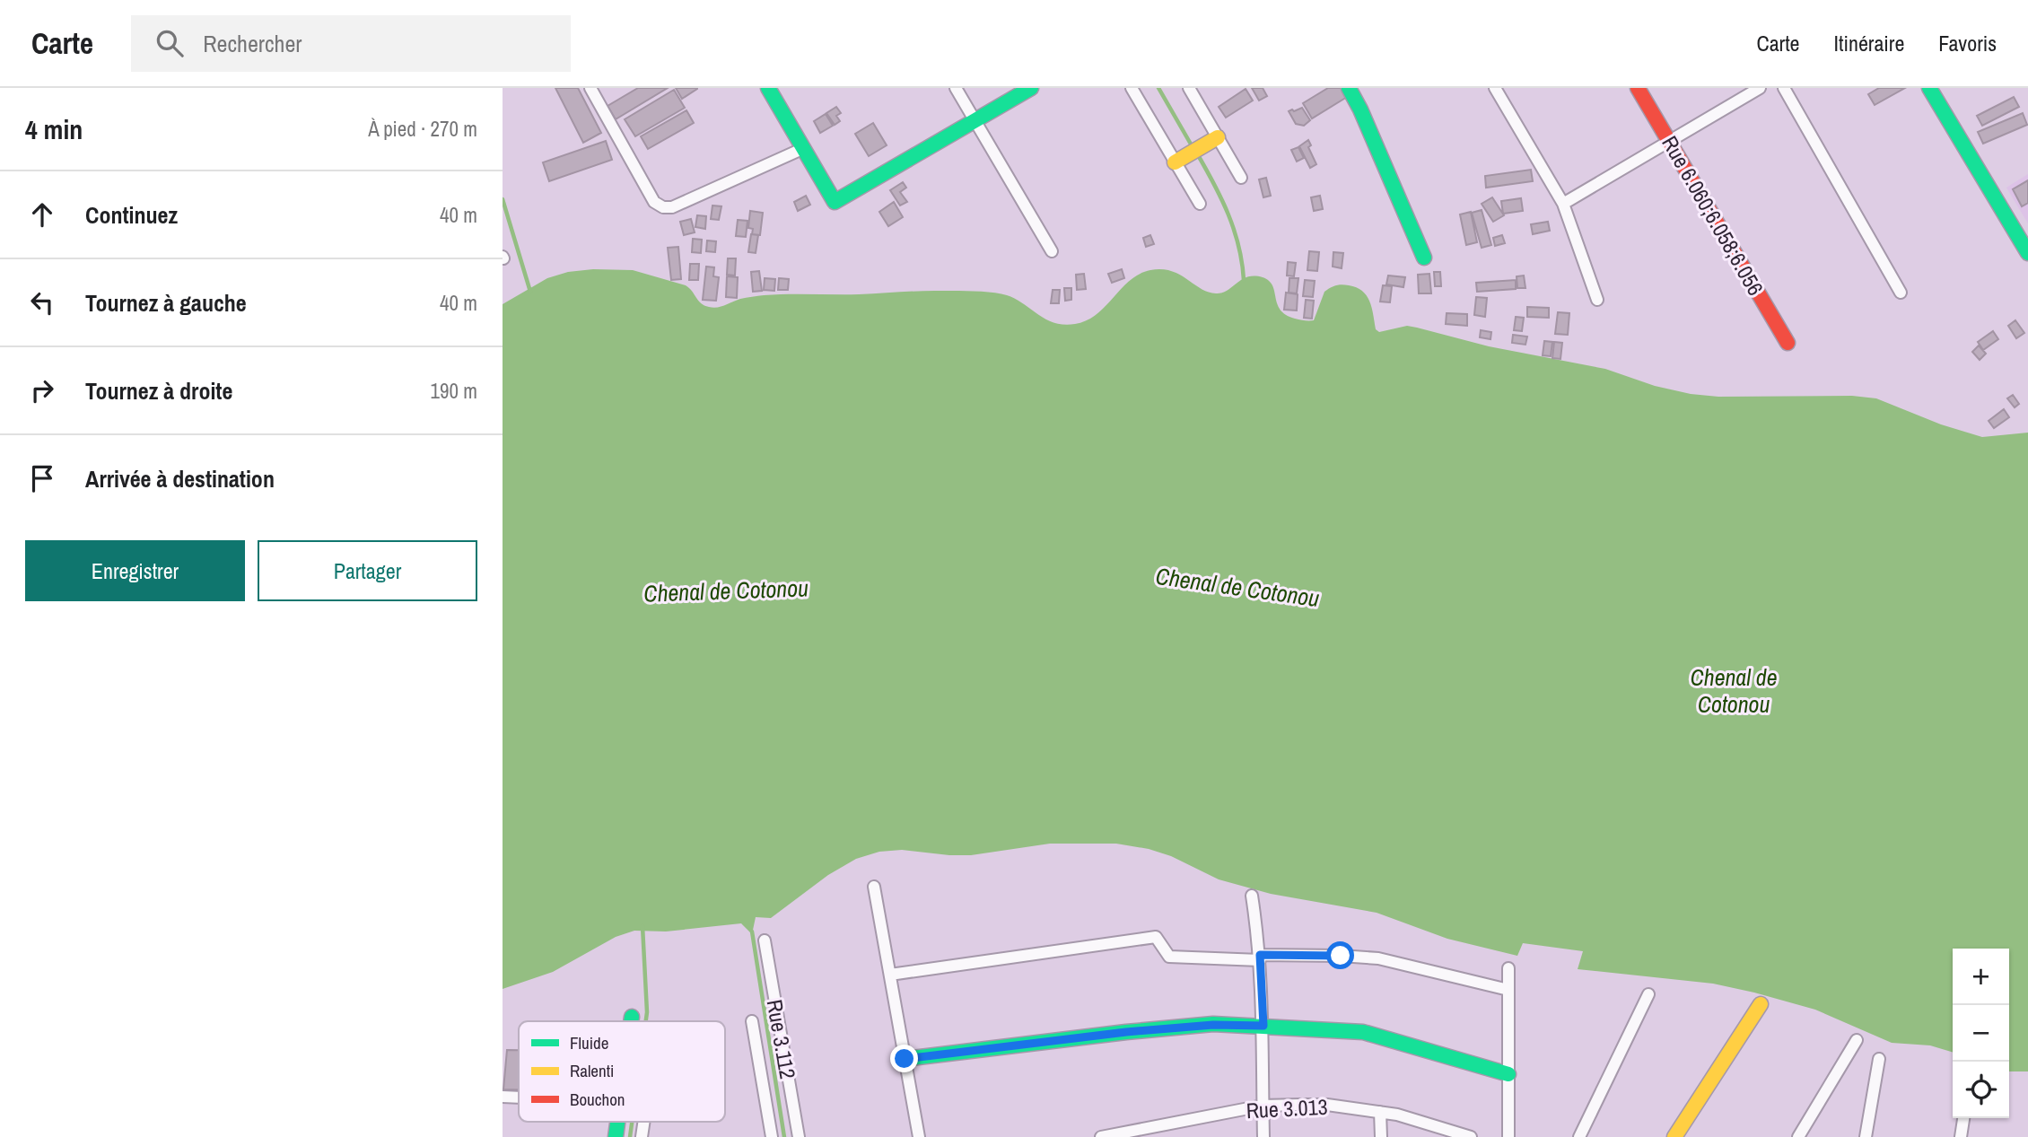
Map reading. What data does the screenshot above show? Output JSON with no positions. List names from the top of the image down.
{
  "streets": {
    "street": ["Rue 6.060;6.058;6.056", "Rue 3.112", "Rue 3.013"]
  },
  "water": ["Chenal de Cotonou"],
  "legend": ["Fluide", "Ralenti", "Bouchon"],
  "page": {
    "header": "Carte",
    "search": "Rechercher",
    "nav": ["Carte", "Itinéraire", "Favoris"],
    "heading": ["4 min", "À pied · 270 m"],
    "list": [
      ["Continuez", "40 m"],
      ["Tournez à gauche", "40 m"],
      ["Tournez à droite", "190 m"],
      "Arrivée à destination"
    ],
    "buttons": ["Enregistrer", "Partager"],
    "map_buttons": ["+", "−"]
  }
}
